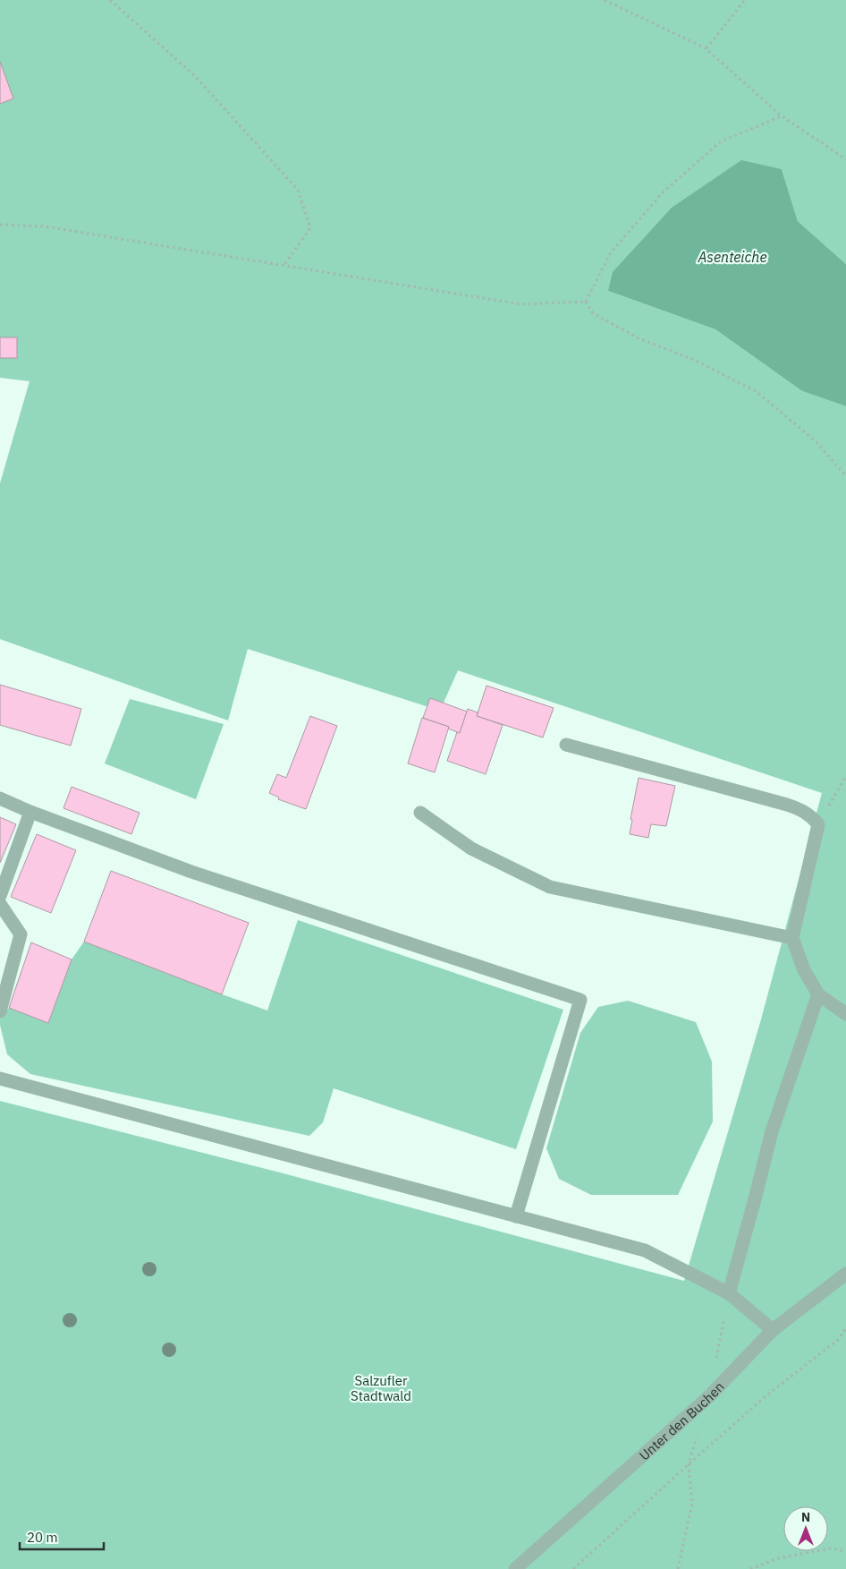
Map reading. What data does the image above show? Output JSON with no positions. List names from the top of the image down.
{
  "streets": {
    "street": ["Unter den Buchen"]
  },
  "water": ["Asenteiche"],
  "parks": ["Salzufler Stadtwald"],
  "scale_bar": "20 m",
  "north": "top"
}
